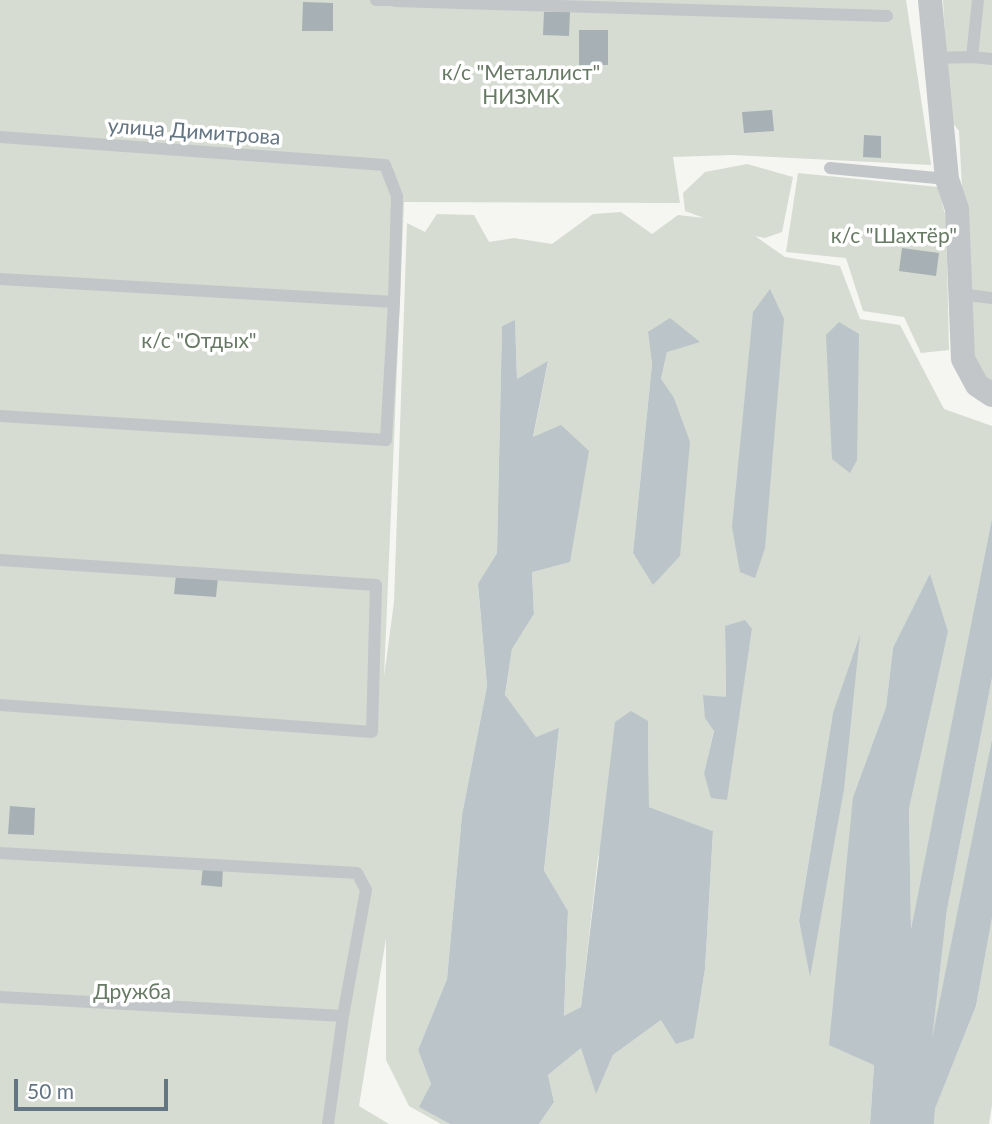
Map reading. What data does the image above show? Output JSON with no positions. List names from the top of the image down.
{
  "streets": {
    "lane": ["улица Димитрова"]
  },
  "parks": [
    "к/с \"Металлист\" НИЗМК",
    "к/с \"Шахтёр\"",
    "к/с \"Отдых\"",
    "Дружба"
  ],
  "scale_bar": "50 m"
}
